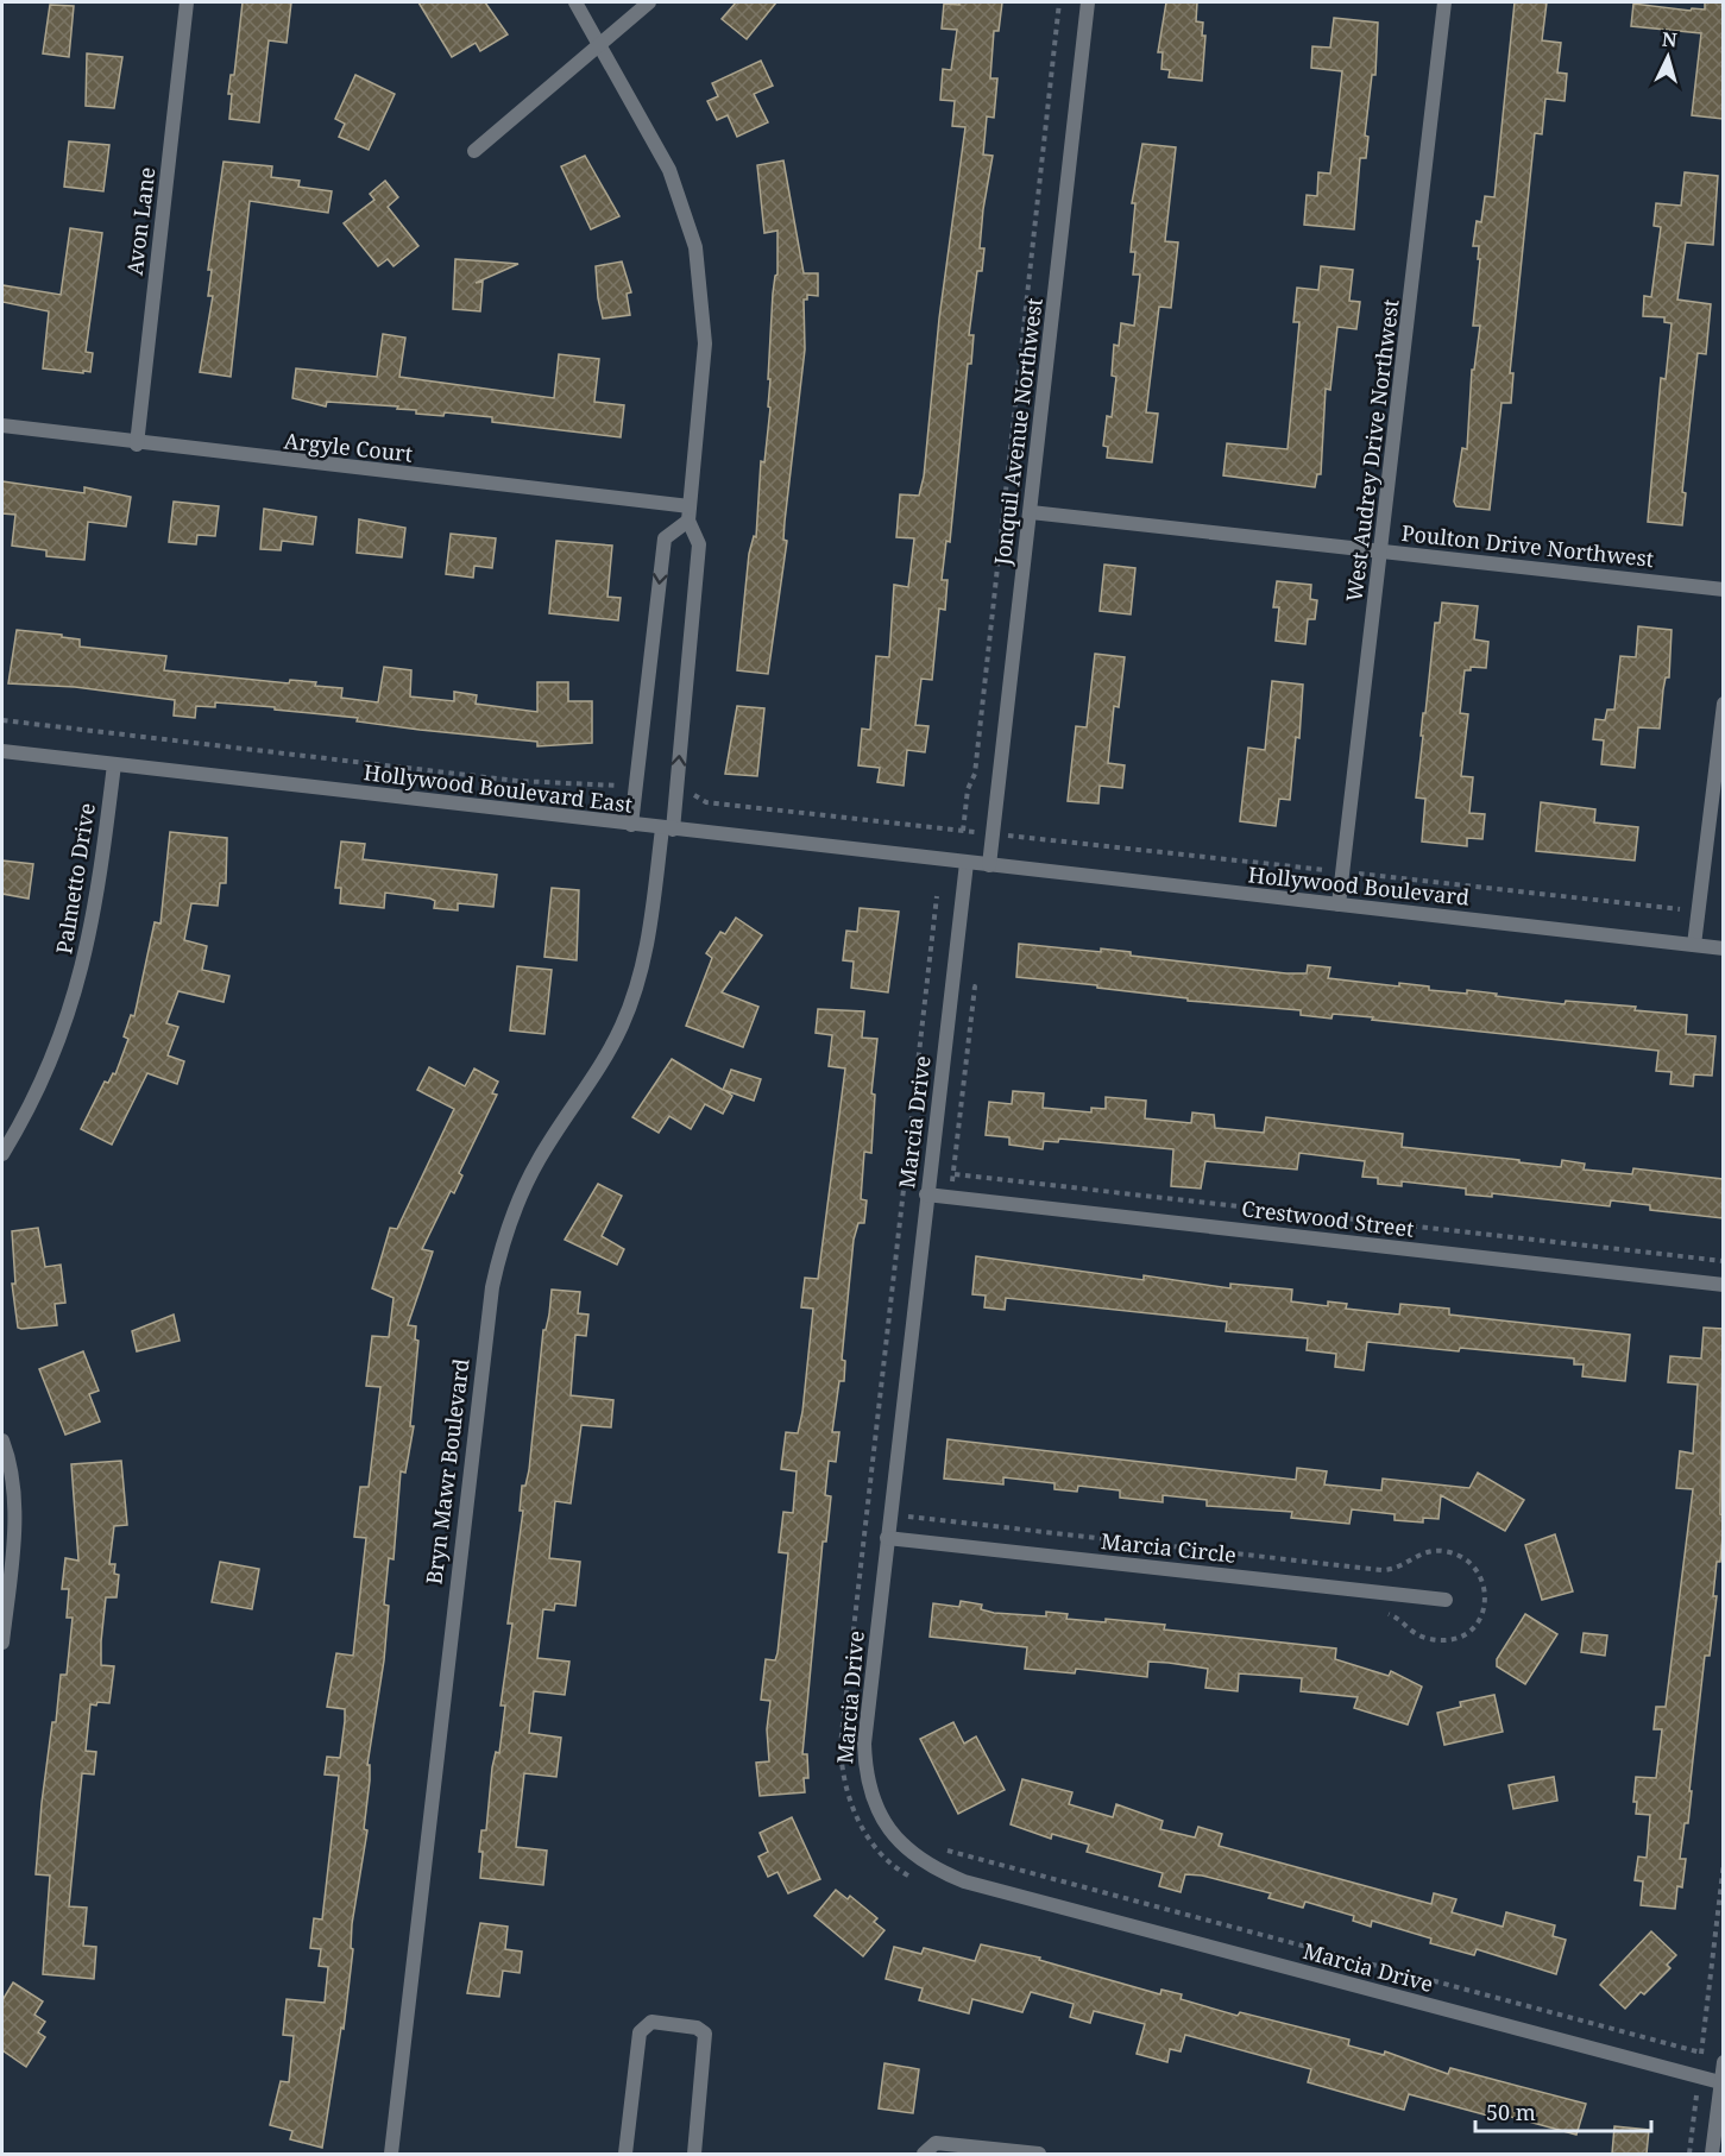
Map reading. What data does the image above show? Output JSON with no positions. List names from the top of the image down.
{
  "streets": {
    "street": [
      "Avon Lane",
      "Jonquil Avenue Northwest",
      "Argyle Court",
      "West Audrey Drive Northwest",
      "Poulton Drive Northwest",
      "Hollywood Boulevard East",
      "Palmetto Drive",
      "Hollywood Boulevard",
      "Marcia Drive",
      "Crestwood Street",
      "Bryn Mawr Boulevard",
      "Marcia Circle"
    ]
  },
  "crossings": [
    ["Avon Lane", "Argyle Court"],
    ["Jonquil Avenue Northwest", "Poulton Drive Northwest"],
    ["Jonquil Avenue Northwest", "Hollywood Boulevard East"],
    ["Jonquil Avenue Northwest", "Hollywood Boulevard"],
    ["Argyle Court", "Bryn Mawr Boulevard"],
    ["West Audrey Drive Northwest", "Poulton Drive Northwest"],
    ["West Audrey Drive Northwest", "Hollywood Boulevard"],
    ["Hollywood Boulevard East", "Palmetto Drive"],
    ["Hollywood Boulevard East", "Hollywood Boulevard"],
    ["Hollywood Boulevard East", "Marcia Drive"],
    ["Hollywood Boulevard East", "Bryn Mawr Boulevard"],
    ["Marcia Drive", "Crestwood Street"],
    ["Marcia Drive", "Marcia Circle"]
  ],
  "scale_bar": "50 m",
  "north": "top"
}
